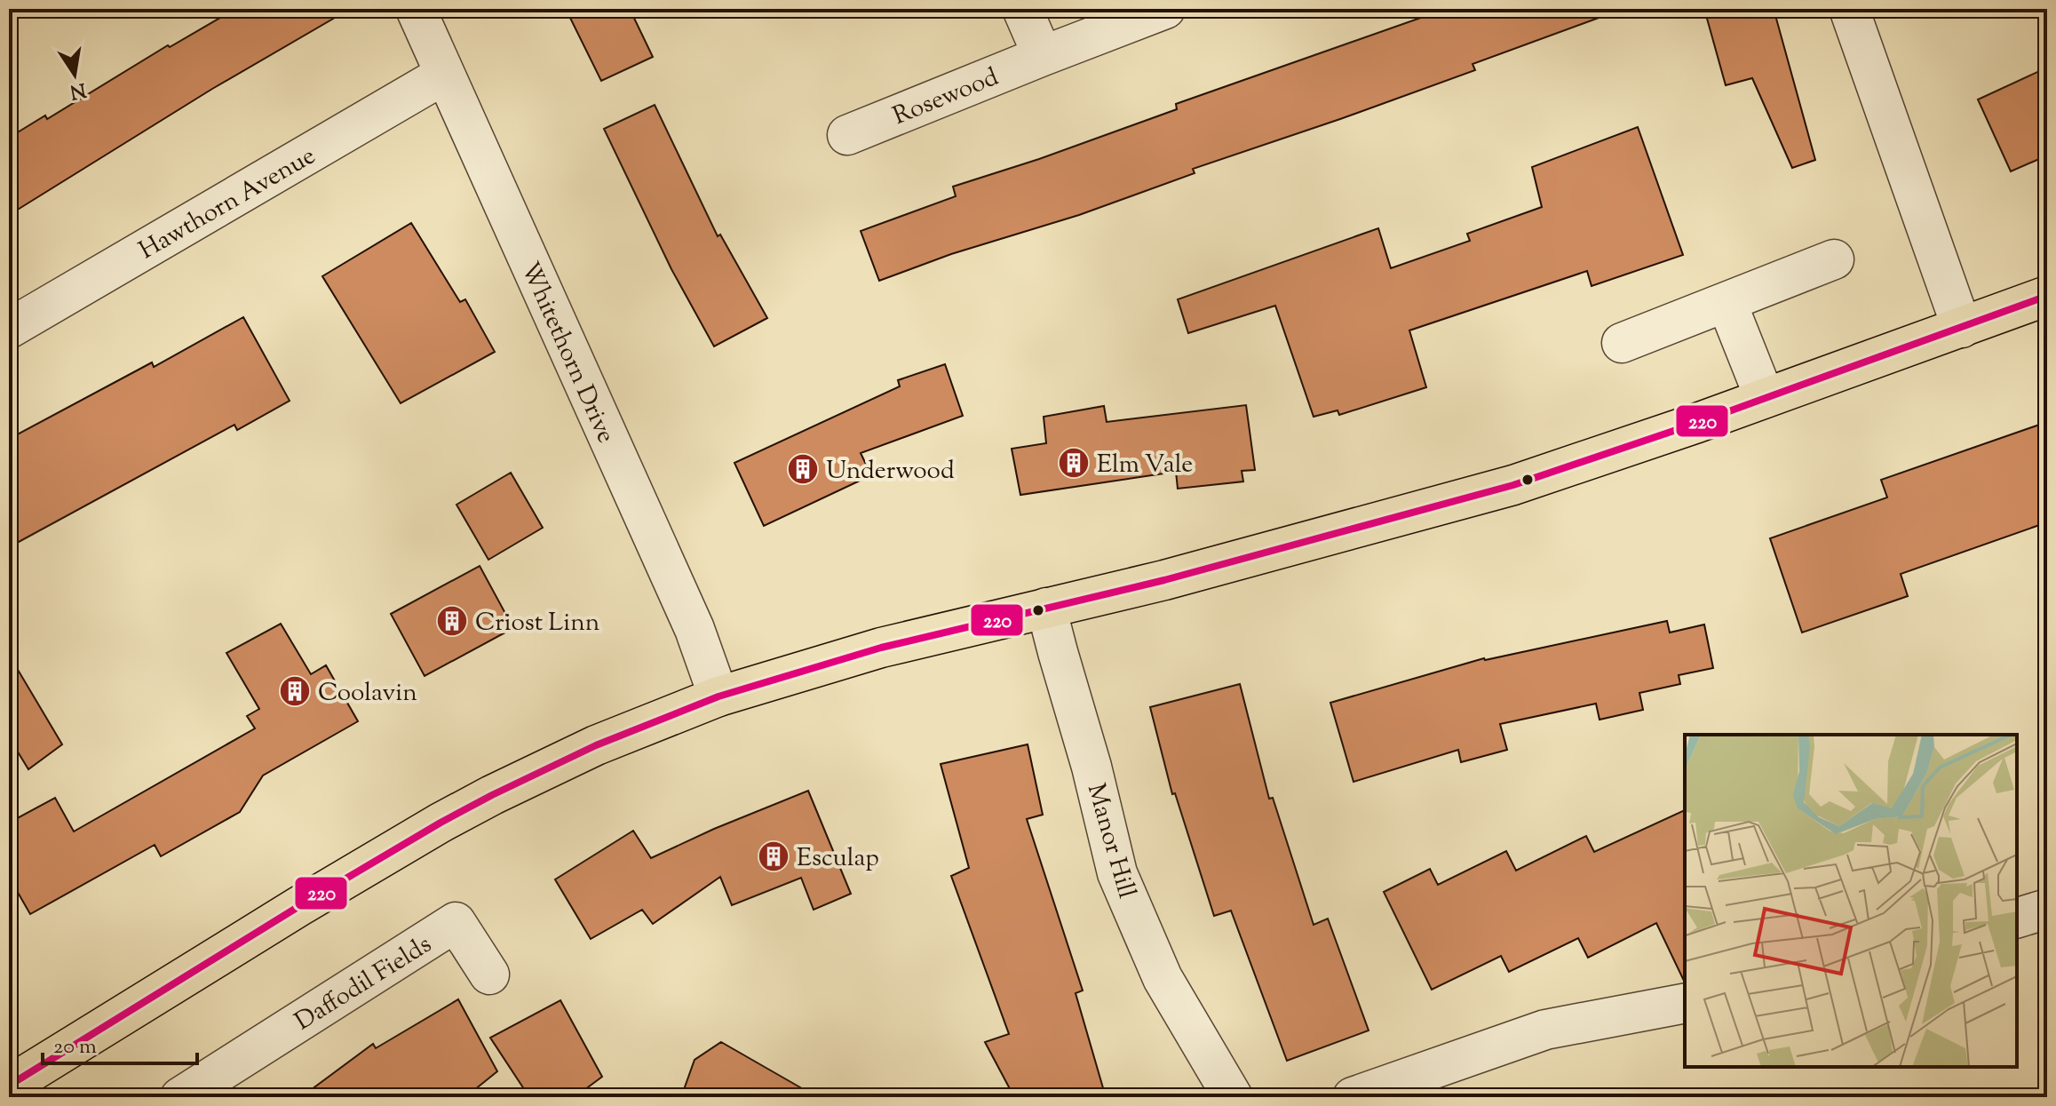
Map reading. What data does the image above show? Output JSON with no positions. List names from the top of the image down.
{
  "streets": {
    "street": [
      "Rosewood",
      "Hawthorn Avenue",
      "Whitethorn Drive",
      "Manor Hill",
      "Daffodil Fields"
    ]
  },
  "crossings": [
    ["Hawthorn Avenue", "Whitethorn Drive"]
  ],
  "places": {
    "building": [
      "Elm Vale",
      "Underwood",
      "Criost Linn",
      "Coolavin",
      "Esculap"
    ]
  },
  "lines": ["transit line 220"],
  "scale_bar": "20 m",
  "north": "bottom"
}
